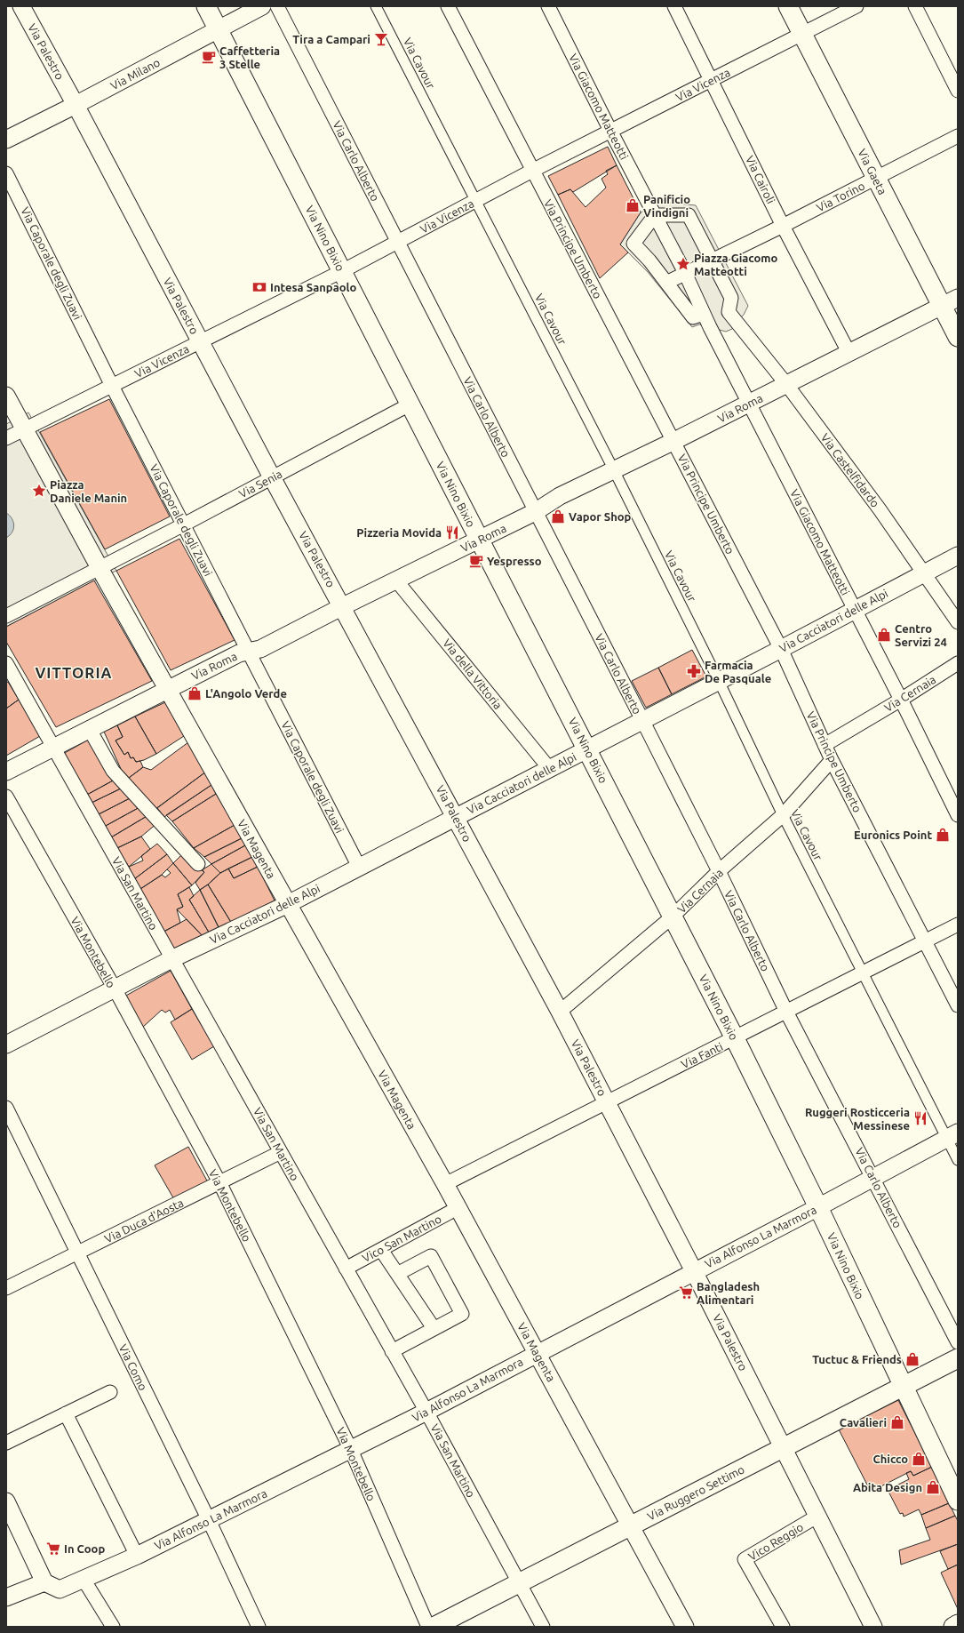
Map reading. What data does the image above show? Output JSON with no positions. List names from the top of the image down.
{
  "streets": {
    "main road": ["Via Gaeta", "Via Nino Bixio", "Via Ruggero Settimo"],
    "street": [
      "Via Palestro",
      "Via Cavour",
      "Via Milano",
      "Via Vicenza",
      "Via Giacomo Matteotti",
      "Via Carlo Alberto",
      "Via Cairoli",
      "Via Torino",
      "Via Principe Umberto",
      "Via Caporale degli Zuavi",
      "Via Roma",
      "Via Castelfidardo",
      "Via Senia",
      "Via Cacciatori delle Alpi",
      "Via della Vittoria",
      "Via Cernaia",
      "Via Magenta",
      "Via San Martino",
      "Via Montebello",
      "Via Fanti",
      "Via Duca d'Aosta",
      "Via Alfonso La Marmora",
      "Vico San Martino",
      "Via Como",
      "Vico Reggio"
    ]
  },
  "crossings": [
    ["Via Palestro", "Via Milano"],
    ["Via Palestro", "Via Vicenza"],
    ["Via Palestro", "Via Roma"],
    ["Via Palestro", "Via Senia"],
    ["Via Palestro", "Via Cacciatori delle Alpi"],
    ["Via Palestro", "Via Cernaia"],
    ["Via Palestro", "Via Fanti"],
    ["Via Palestro", "Via Alfonso La Marmora"],
    ["Via Palestro", "Via Ruggero Settimo"],
    ["Via Palestro", "Vico Reggio"],
    ["Via Cavour", "Via Vicenza"],
    ["Via Cavour", "Via Roma"],
    ["Via Cavour", "Via Cacciatori delle Alpi"],
    ["Via Cavour", "Via Cernaia"],
    ["Via Cavour", "Via Fanti"],
    ["Via Cavour", "Via Alfonso La Marmora"],
    ["Via Milano", "Via Nino Bixio"],
    ["Via Vicenza", "Via Giacomo Matteotti"],
    ["Via Vicenza", "Via Carlo Alberto"],
    ["Via Vicenza", "Via Gaeta"],
    ["Via Vicenza", "Via Cairoli"],
    ["Via Vicenza", "Via Nino Bixio"],
    ["Via Vicenza", "Via Principe Umberto"],
    ["Via Vicenza", "Via Caporale degli Zuavi"],
    ["Via Vicenza", "Via Magenta"],
    ["Via Giacomo Matteotti", "Via Torino"],
    ["Via Giacomo Matteotti", "Via Roma"],
    ["Via Giacomo Matteotti", "Via Castelfidardo"],
    ["Via Giacomo Matteotti", "Via Cacciatori delle Alpi"],
    ["Via Giacomo Matteotti", "Via Cernaia"],
    ["Via Carlo Alberto", "Via Roma"],
    ["Via Carlo Alberto", "Via Cacciatori delle Alpi"],
    ["Via Carlo Alberto", "Via Cernaia"],
    ["Via Carlo Alberto", "Via Fanti"],
    ["Via Carlo Alberto", "Via Alfonso La Marmora"],
    ["Via Gaeta", "Via Torino"],
    ["Via Gaeta", "Via Roma"],
    ["Via Cairoli", "Via Torino"],
    ["Via Cairoli", "Via Roma"],
    ["Via Torino", "Via Castelfidardo"],
    ["Via Nino Bixio", "Via Roma"],
    ["Via Nino Bixio", "Via Senia"],
    ["Via Nino Bixio", "Via Cacciatori delle Alpi"],
    ["Via Nino Bixio", "Via Cernaia"],
    ["Via Nino Bixio", "Via Fanti"],
    ["Via Nino Bixio", "Via Alfonso La Marmora"],
    ["Via Nino Bixio", "Via Ruggero Settimo"],
    ["Via Principe Umberto", "Via Roma"],
    ["Via Principe Umberto", "Via Cacciatori delle Alpi"],
    ["Via Principe Umberto", "Via Cernaia"],
    ["Via Principe Umberto", "Via Fanti"],
    ["Via Caporale degli Zuavi", "Via Roma"],
    ["Via Caporale degli Zuavi", "Via Senia"],
    ["Via Caporale degli Zuavi", "Via Cacciatori delle Alpi"],
    ["Via Roma", "Via Castelfidardo"],
    ["Via Roma", "Via della Vittoria"],
    ["Via Roma", "Via Magenta"],
    ["Via Roma", "Via San Martino"],
    ["Via Castelfidardo", "Via Cacciatori delle Alpi"],
    ["Via Senia", "Via Magenta"],
    ["Via Cacciatori delle Alpi", "Via della Vittoria"],
    ["Via Cacciatori delle Alpi", "Via Magenta"],
    ["Via Cacciatori delle Alpi", "Via San Martino"],
    ["Via Cacciatori delle Alpi", "Via Montebello"],
    ["Via Magenta", "Via Fanti"],
    ["Via Magenta", "Via Alfonso La Marmora"],
    ["Via Magenta", "Vico San Martino"],
    ["Via Magenta", "Via Ruggero Settimo"],
    ["Via San Martino", "Via Duca d'Aosta"],
    ["Via San Martino", "Via Alfonso La Marmora"],
    ["Via San Martino", "Vico San Martino"],
    ["Via San Martino", "Via Ruggero Settimo"],
    ["Via Montebello", "Via Duca d'Aosta"],
    ["Via Montebello", "Via Alfonso La Marmora"],
    ["Via Duca d'Aosta", "Via Como"],
    ["Via Alfonso La Marmora", "Via Como"]
  ],
  "districts": ["VITTORIA"],
  "places": {
    "bar": ["Tira a Campari"],
    "cafe": ["Caffetteria 3 Stelle", "Yespresso"],
    "shop": [
      "Panificio Vindigni",
      "Vapor Shop",
      "Centro Servizi 24",
      "L'Angolo Verde",
      "Euronics Point",
      "Tuctuc & Friends",
      "Cavalieri",
      "Chicco",
      "Abita Design"
    ],
    "place": ["Piazza Giacomo Matteotti", "Piazza Daniele Manin"],
    "bank": ["Intesa Sanpaolo"],
    "restaurant": ["Pizzeria Movida", "Ruggeri Rosticceria Messinese"],
    "pharmacy": ["Farmacia De Pasquale"],
    "supermarket": ["Bangladesh Alimentari", "In Coop"]
  }
}
